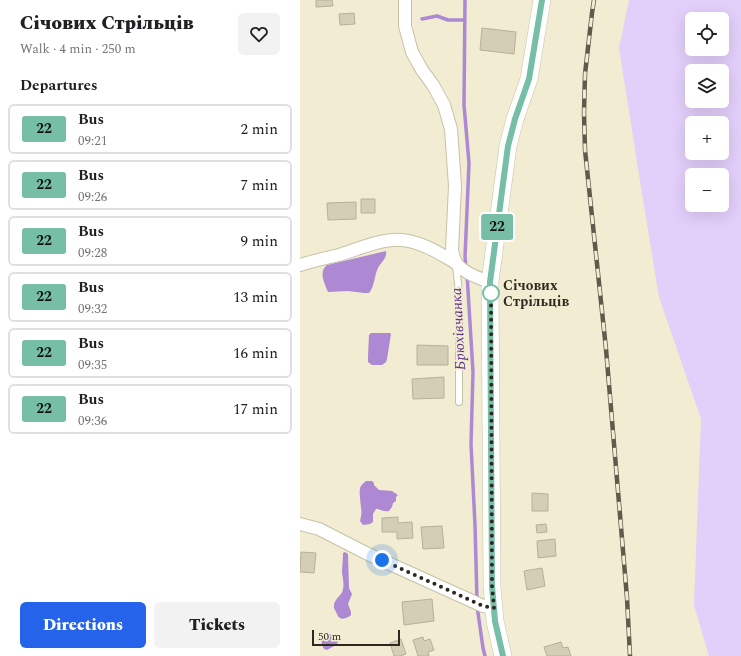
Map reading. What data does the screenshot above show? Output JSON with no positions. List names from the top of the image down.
{
  "water": ["Брюхівчанка"],
  "places": ["Січових Стрільців"],
  "lines": ["bus line 22"],
  "scale_bar": "50 m",
  "page": {
    "heading": [
      ["Січових Стрільців", "Walk · 4 min · 250 m"],
      "Departures"
    ],
    "on_map": "22",
    "map_buttons": ["+", "−"],
    "list": [
      {
        "mark": "22",
        "name": "Bus",
        "note": "09:21",
        "value": "2 min"
      },
      {
        "mark": "22",
        "name": "Bus",
        "note": "09:26",
        "value": "7 min"
      },
      {
        "mark": "22",
        "name": "Bus",
        "note": "09:28",
        "value": "9 min"
      },
      {
        "mark": "22",
        "name": "Bus",
        "note": "09:32",
        "value": "13 min"
      },
      {
        "mark": "22",
        "name": "Bus",
        "note": "09:35",
        "value": "16 min"
      },
      {
        "mark": "22",
        "name": "Bus",
        "note": "09:36",
        "value": "17 min"
      }
    ],
    "buttons": ["Directions", "Tickets"],
    "scale": "50 m"
  }
}
